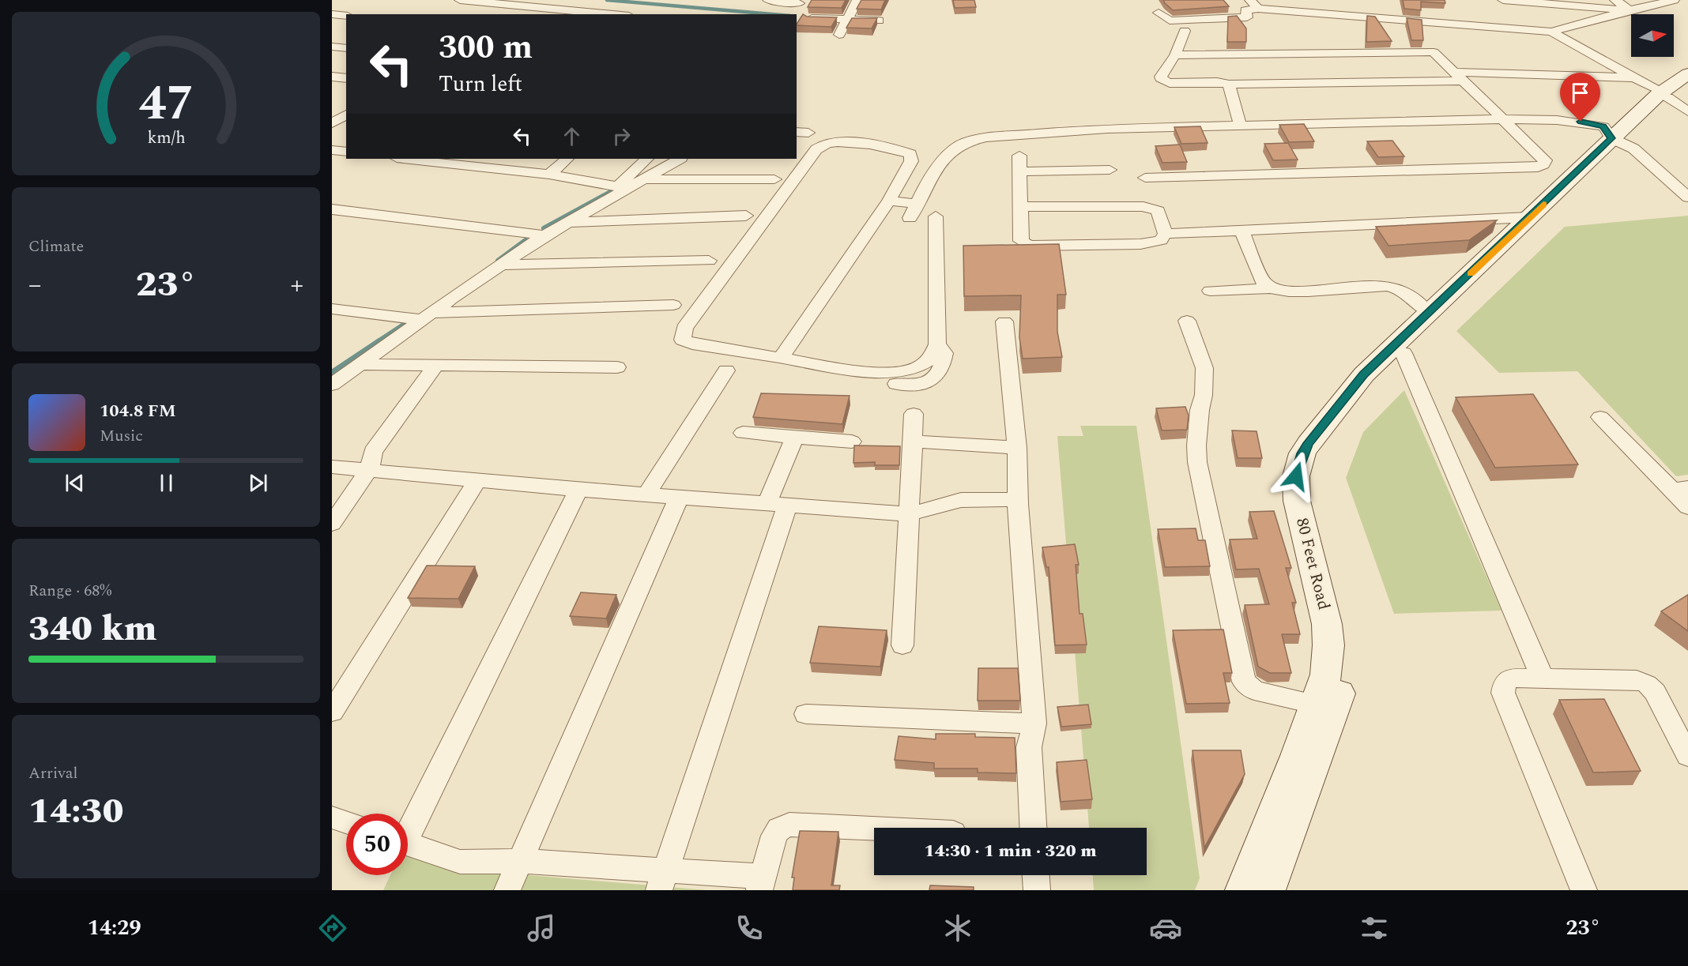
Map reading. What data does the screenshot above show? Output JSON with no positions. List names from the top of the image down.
{
  "streets": {
    "main road": ["80 Feet Road"]
  },
  "north": "right",
  "page": {
    "turn": ["300 m", "Turn left"],
    "tile": [
      "Climate",
      ["Range · 68%", "340 km"],
      ["Arrival", "14:30"]
    ],
    "heat": ["−", "23°", "+"],
    "song": ["104.8 FM", "Music"],
    "limit": "50",
    "trip": "14:30 · 1 min · 320 m",
    "tabs": ["14:29", "23°"],
    "gauge": ["47", "km/h"]
  }
}
